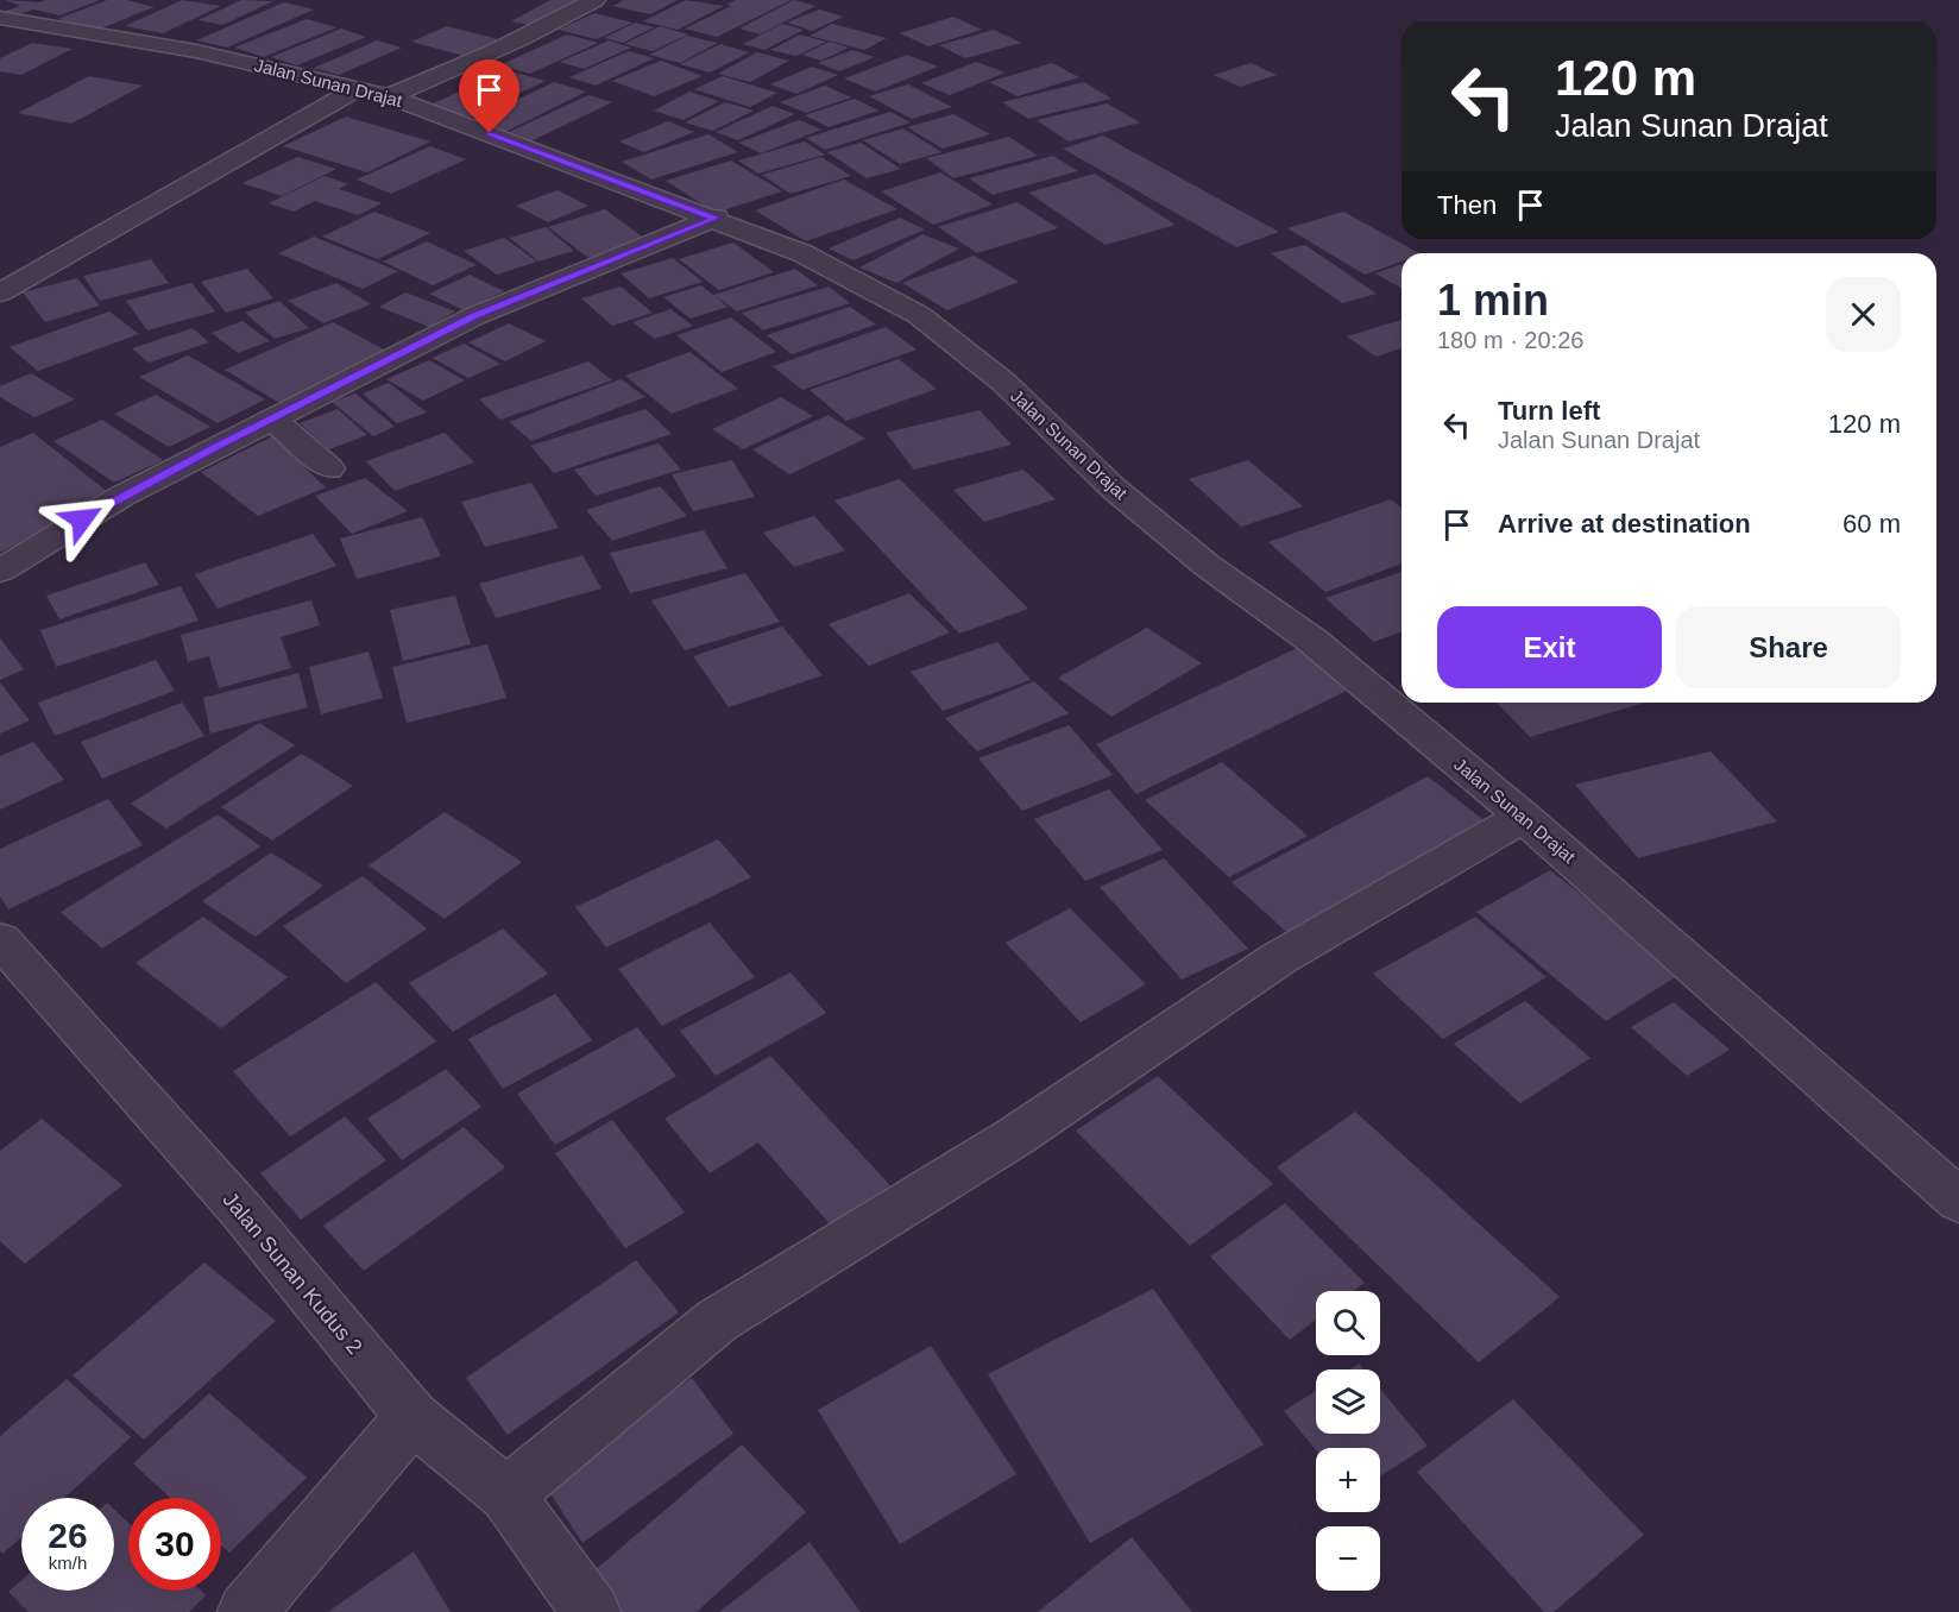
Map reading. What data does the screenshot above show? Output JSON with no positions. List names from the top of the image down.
{
  "streets": {
    "street": ["Jalan Sunan Drajat", "Jalan Sunan Kudus 2"]
  },
  "page": {
    "turn": ["120 m", "Jalan Sunan Drajat"],
    "then": "Then",
    "heading": ["1 min", "180 m · 20:26"],
    "list": [
      {
        "name": "Turn left",
        "note": "Jalan Sunan Drajat",
        "value": "120 m"
      },
      {
        "name": "Arrive at destination",
        "value": "60 m"
      }
    ],
    "buttons": ["Exit", "Share"],
    "map_buttons": ["+", "−"],
    "speed": "26 km/h",
    "limit": "30"
  }
}
